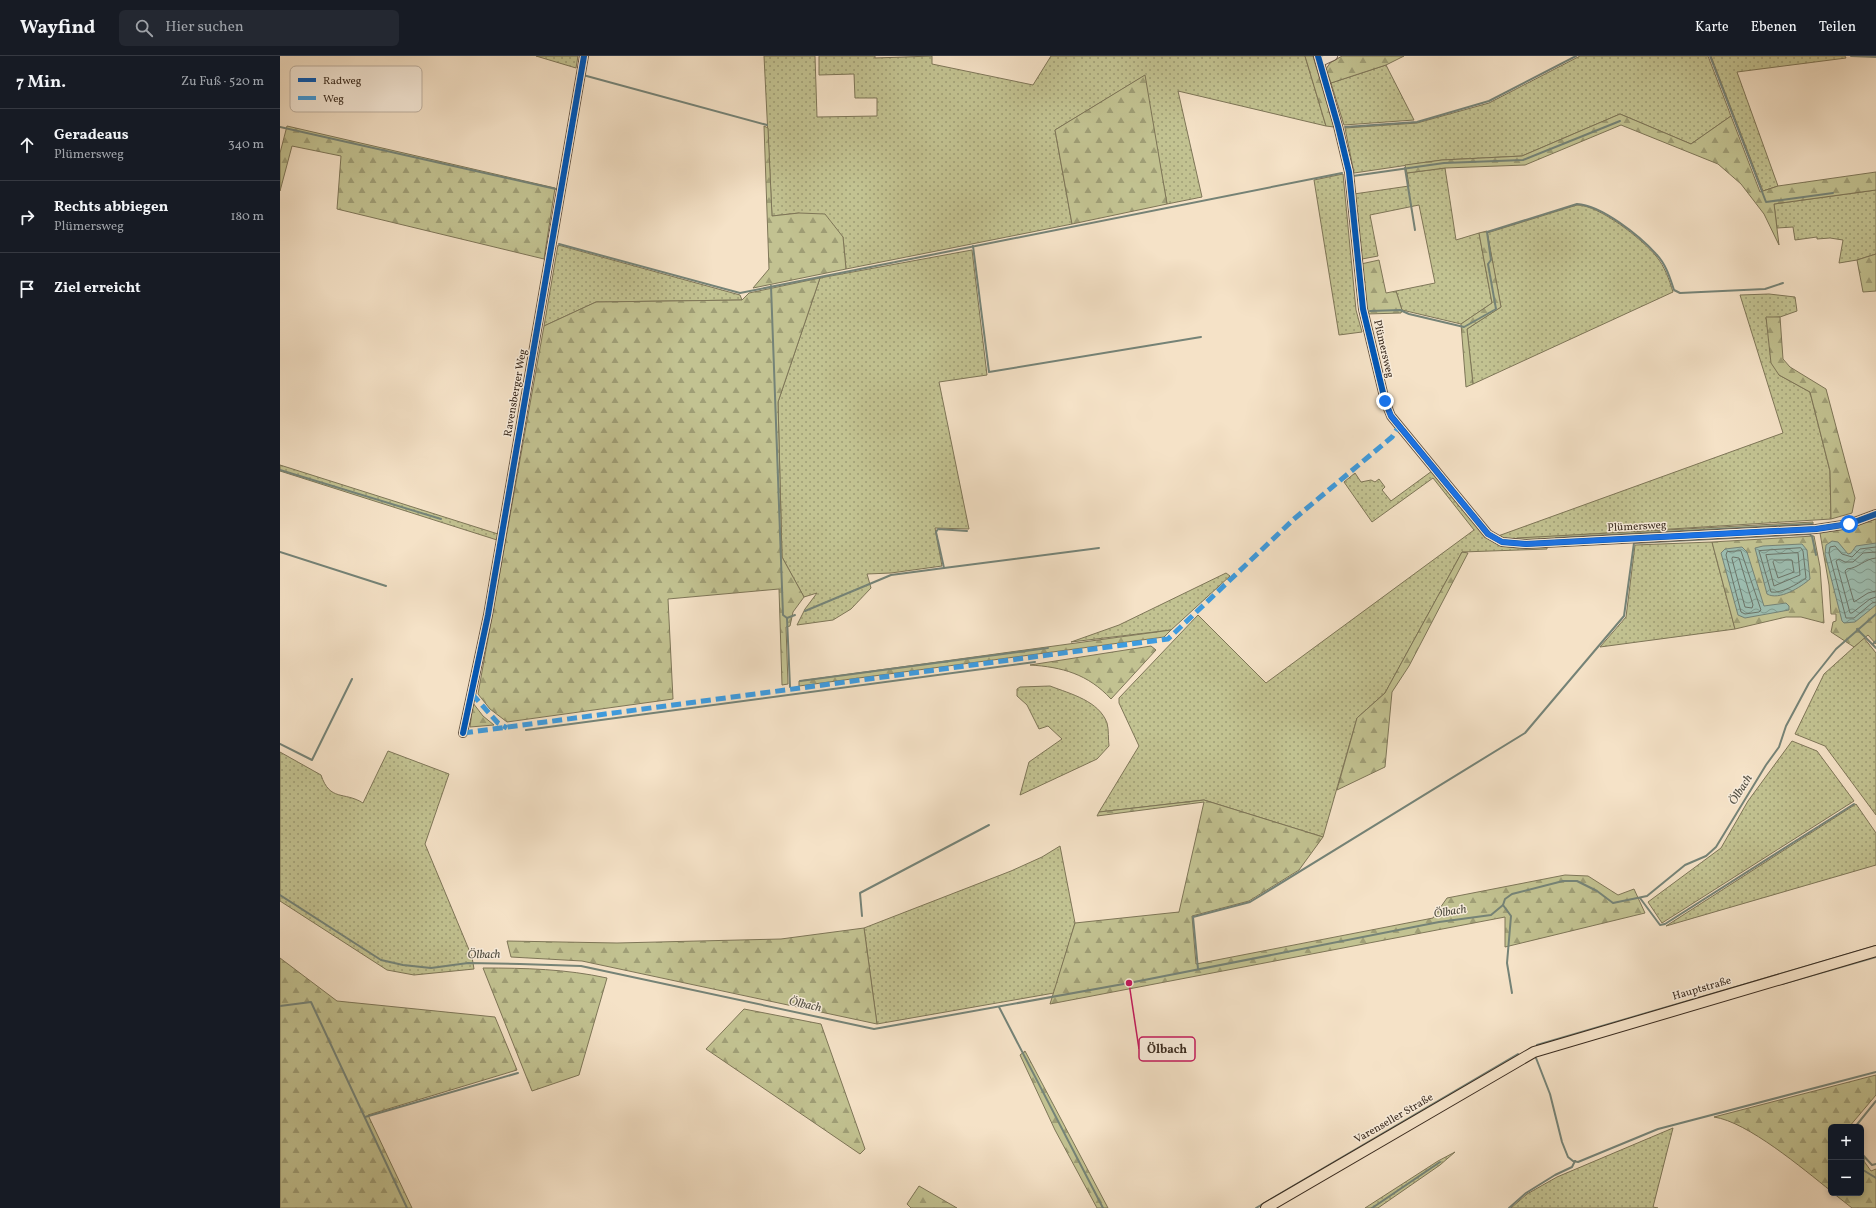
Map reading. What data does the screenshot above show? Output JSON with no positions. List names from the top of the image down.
{
  "streets": {
    "main road": ["Hauptstraße", "Varenseller Straße"],
    "street": ["Plümersweg", "Ravensberger Weg"]
  },
  "crossings": [
    ["Hauptstraße", "Varenseller Straße"]
  ],
  "water": ["Ölbach"],
  "places": ["Ölbach"],
  "legend": ["Radweg", "Weg"],
  "page": {
    "header": "Wayfind",
    "search": "Hier suchen",
    "nav": ["Karte", "Ebenen", "Teilen"],
    "heading": ["7 Min.", "Zu Fuß · 520 m"],
    "list": [
      ["Geradeaus", "Plümersweg", "340 m"],
      ["Rechts abbiegen", "Plümersweg", "180 m"],
      "Ziel erreicht"
    ],
    "map_buttons": ["+", "−"]
  }
}
